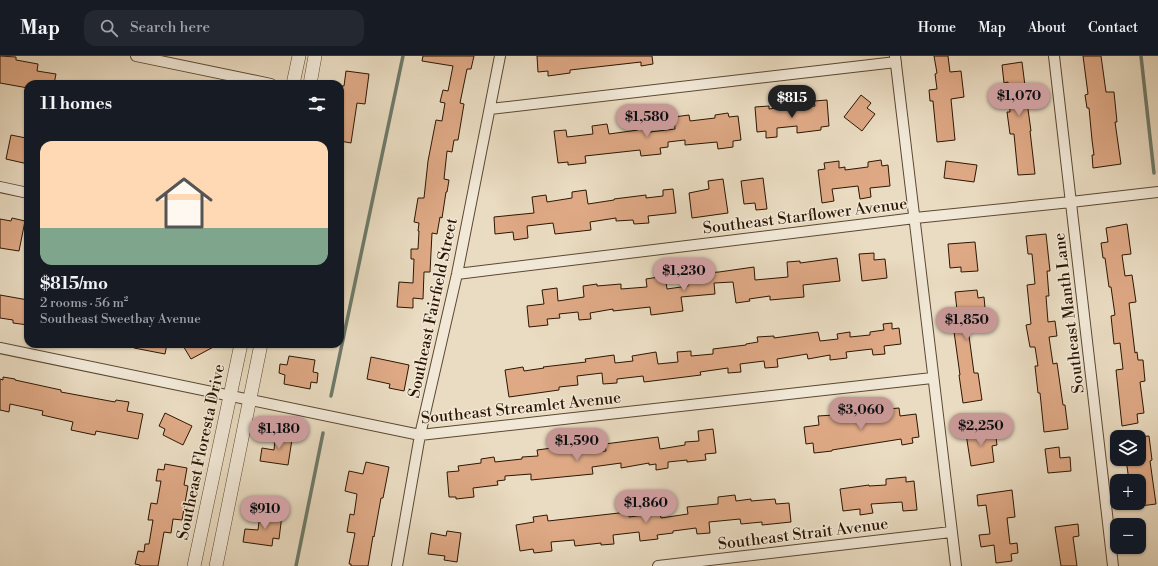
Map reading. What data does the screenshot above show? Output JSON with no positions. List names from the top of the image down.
{
  "streets": {
    "street": [
      "Southeast Starflower Avenue",
      "Southeast Fairfield Street",
      "Southeast Manth Lane",
      "Southeast Streamlet Avenue",
      "Southeast Floresta Drive",
      "Southeast Strait Avenue"
    ]
  },
  "crossings": [
    ["Southeast Starflower Avenue", "Southeast Fairfield Street"],
    ["Southeast Starflower Avenue", "Southeast Manth Lane"],
    ["Southeast Fairfield Street", "Southeast Streamlet Avenue"],
    ["Southeast Streamlet Avenue", "Southeast Floresta Drive"]
  ],
  "page": {
    "header": "Map",
    "search": "Search here",
    "nav": [
      "Home",
      "Map",
      "About",
      "Contact"
    ],
    "heading": "11 homes",
    "price": [
      "$1,070",
      "$815",
      "$1,580",
      "$1,230",
      "$1,850",
      "$3,060",
      "$2,250",
      "$1,180",
      "$1,590",
      "$1,860",
      "$910"
    ],
    "list": [
      {
        "name": "$815/mo",
        "note": "2 rooms · 56 m² · Southeast Sweetbay Avenue"
      }
    ],
    "map_buttons": ["+", "−"]
  }
}
